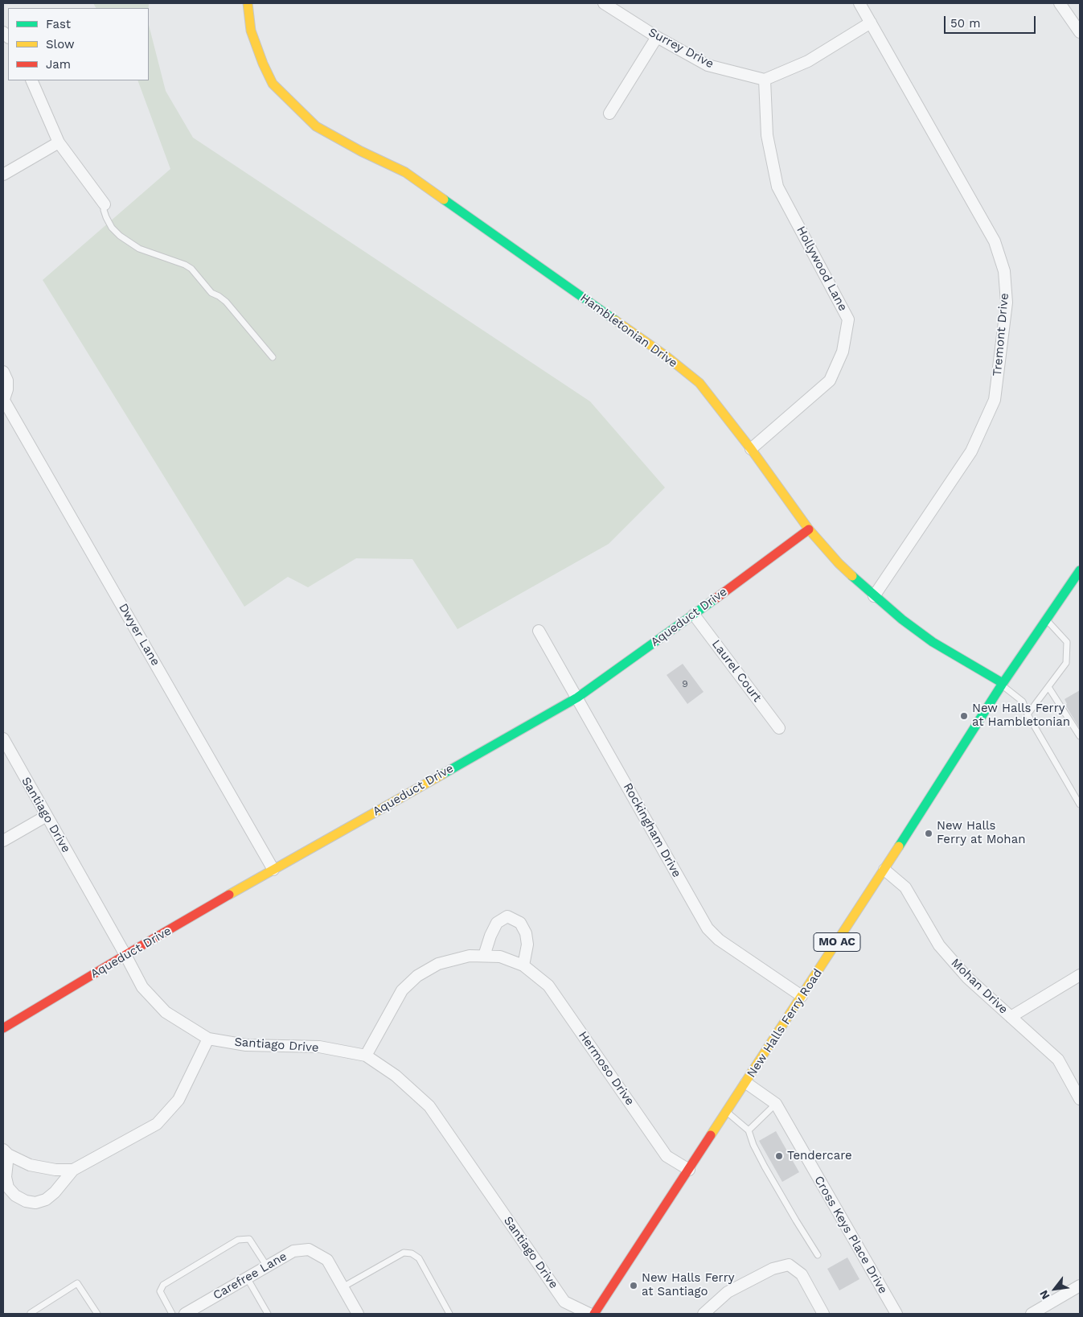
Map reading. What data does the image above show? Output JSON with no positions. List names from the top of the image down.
{
  "streets": {
    "street": [
      "Surrey Drive",
      "Hollywood Lane",
      "Hambletonian Drive",
      "Tremont Drive",
      "Aqueduct Drive",
      "Dwyer Lane",
      "Laurel Court",
      "Santiago Drive",
      "Rockingham Drive",
      "MO AC",
      "Mohan Drive",
      "New Halls Ferry Road",
      "Hermoso Drive",
      "Cross Keys Place Drive",
      "Carefree Lane"
    ]
  },
  "crossings": [
    ["Surrey Drive", "Hollywood Lane"],
    ["Hollywood Lane", "Hambletonian Drive"],
    ["Hambletonian Drive", "Tremont Drive"],
    ["Hambletonian Drive", "Aqueduct Drive"],
    ["Hambletonian Drive", "New Halls Ferry Road"],
    ["Aqueduct Drive", "Dwyer Lane"],
    ["Aqueduct Drive", "Laurel Court"],
    ["Aqueduct Drive", "Santiago Drive"],
    ["Aqueduct Drive", "Rockingham Drive"],
    ["Santiago Drive", "Hermoso Drive"],
    ["Rockingham Drive", "New Halls Ferry Road"],
    ["Mohan Drive", "New Halls Ferry Road"],
    ["New Halls Ferry Road", "Hermoso Drive"],
    ["New Halls Ferry Road", "Cross Keys Place Drive"]
  ],
  "places": [
    "New Halls Ferry at Hambletonian",
    "New Halls Ferry at Mohan",
    "Tendercare",
    "New Halls Ferry at Santiago"
  ],
  "house_numbers": ["9"],
  "legend": ["Fast", "Slow", "Jam"],
  "scale_bar": "50 m",
  "north": "bottom left"
}
